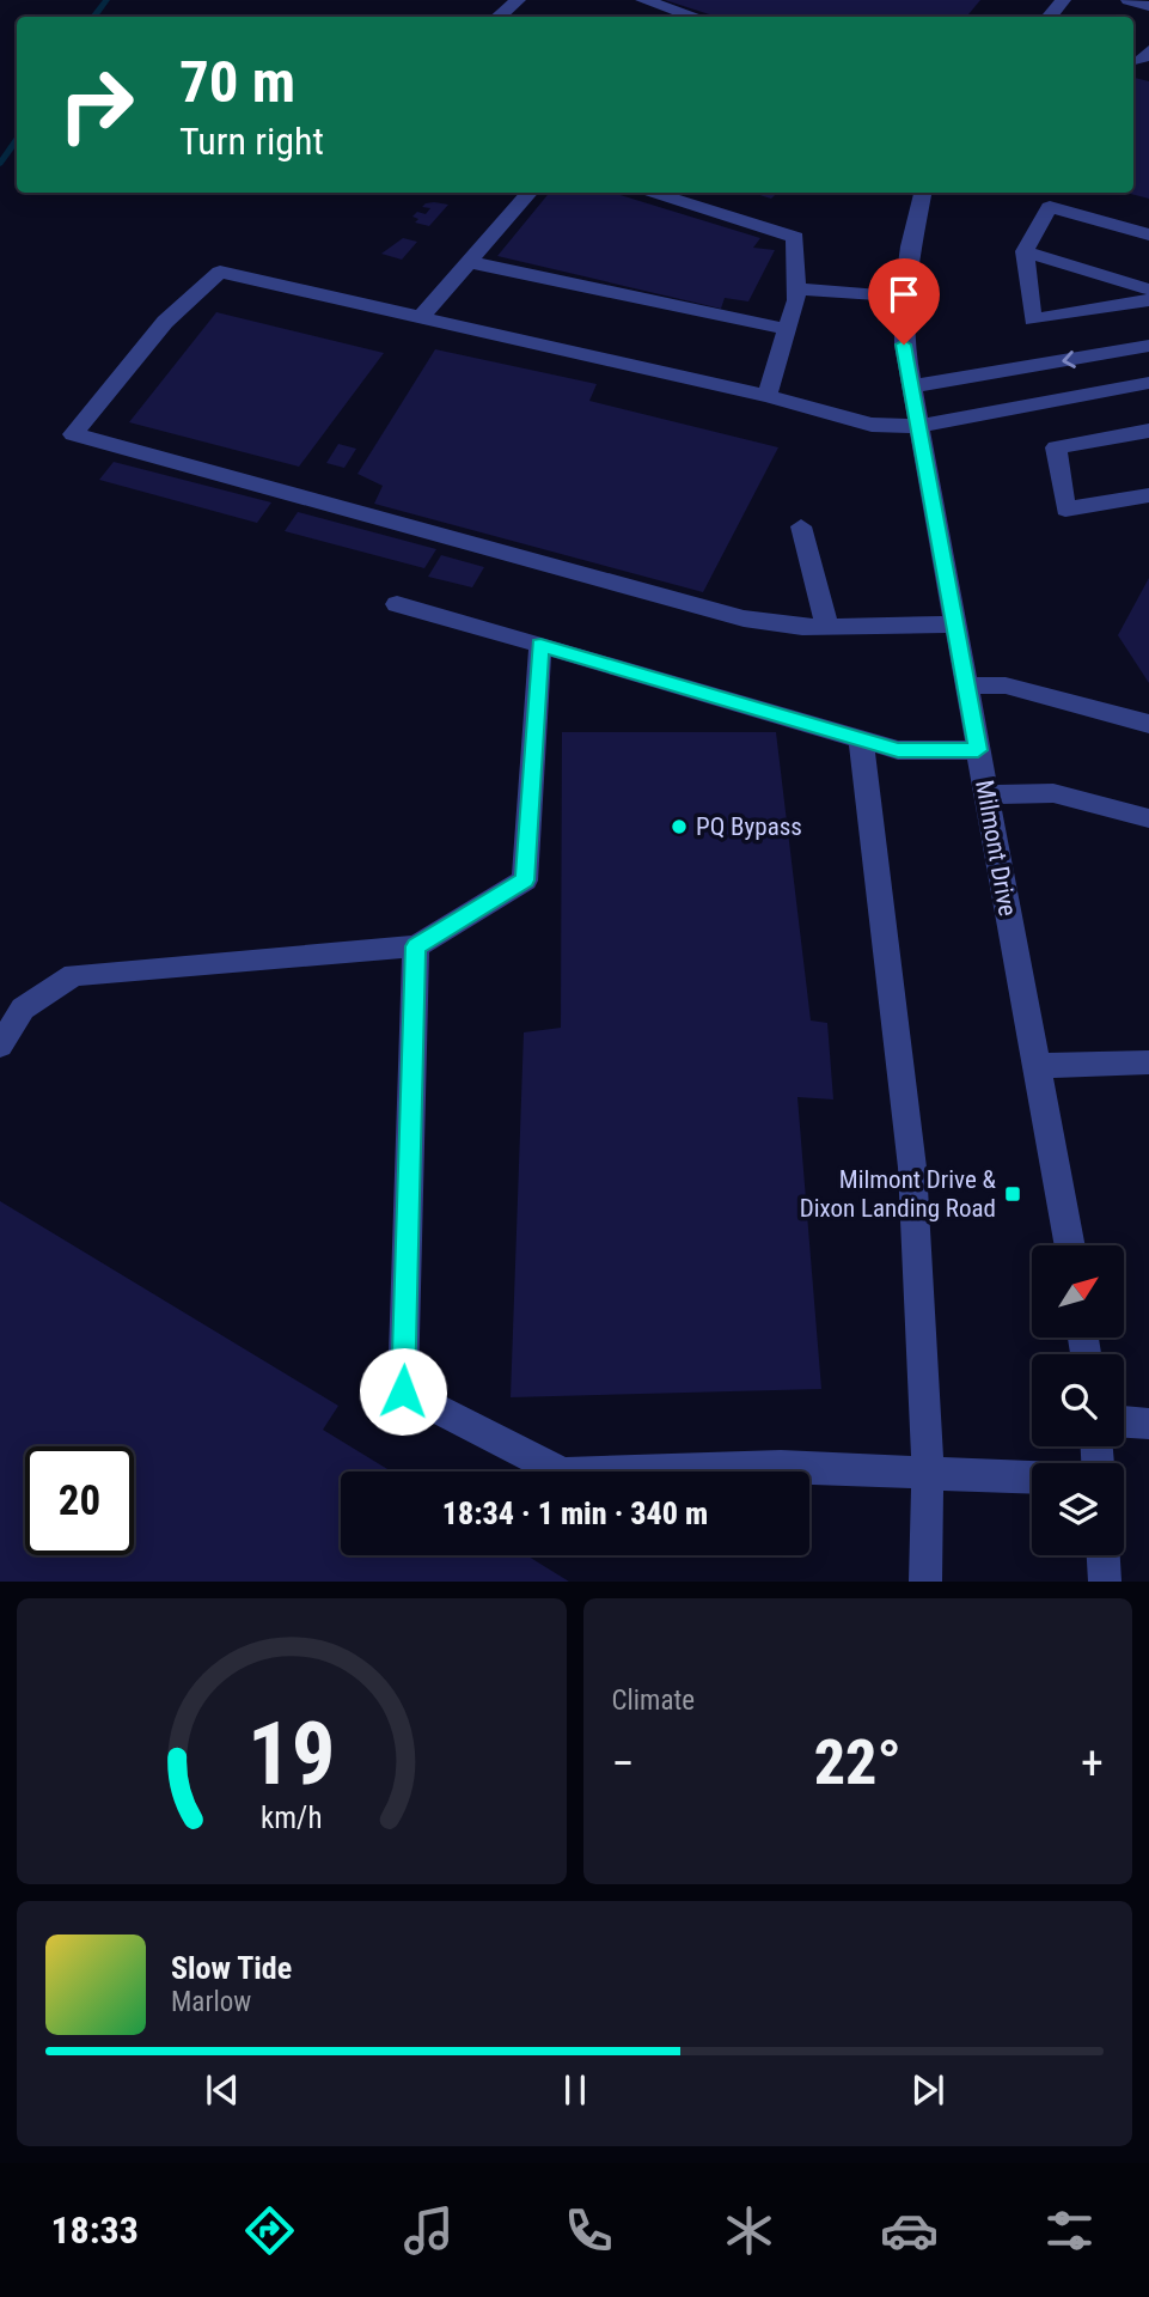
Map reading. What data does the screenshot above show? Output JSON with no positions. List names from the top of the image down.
{
  "streets": {
    "street": ["Milmont Drive"]
  },
  "places": {
    "other": ["PQ Bypass"],
    "transit": ["Milmont Drive & Dixon Landing Road"]
  },
  "north": "top right",
  "page": {
    "turn": ["70 m", "Turn right"],
    "limit": "20",
    "trip": "18:34 · 1 min · 340 m",
    "tile": "Climate",
    "heat": ["−", "22°", "+"],
    "song": ["Slow Tide", "Marlow"],
    "tabs": "18:33",
    "gauge": ["19", "km/h"]
  }
}
